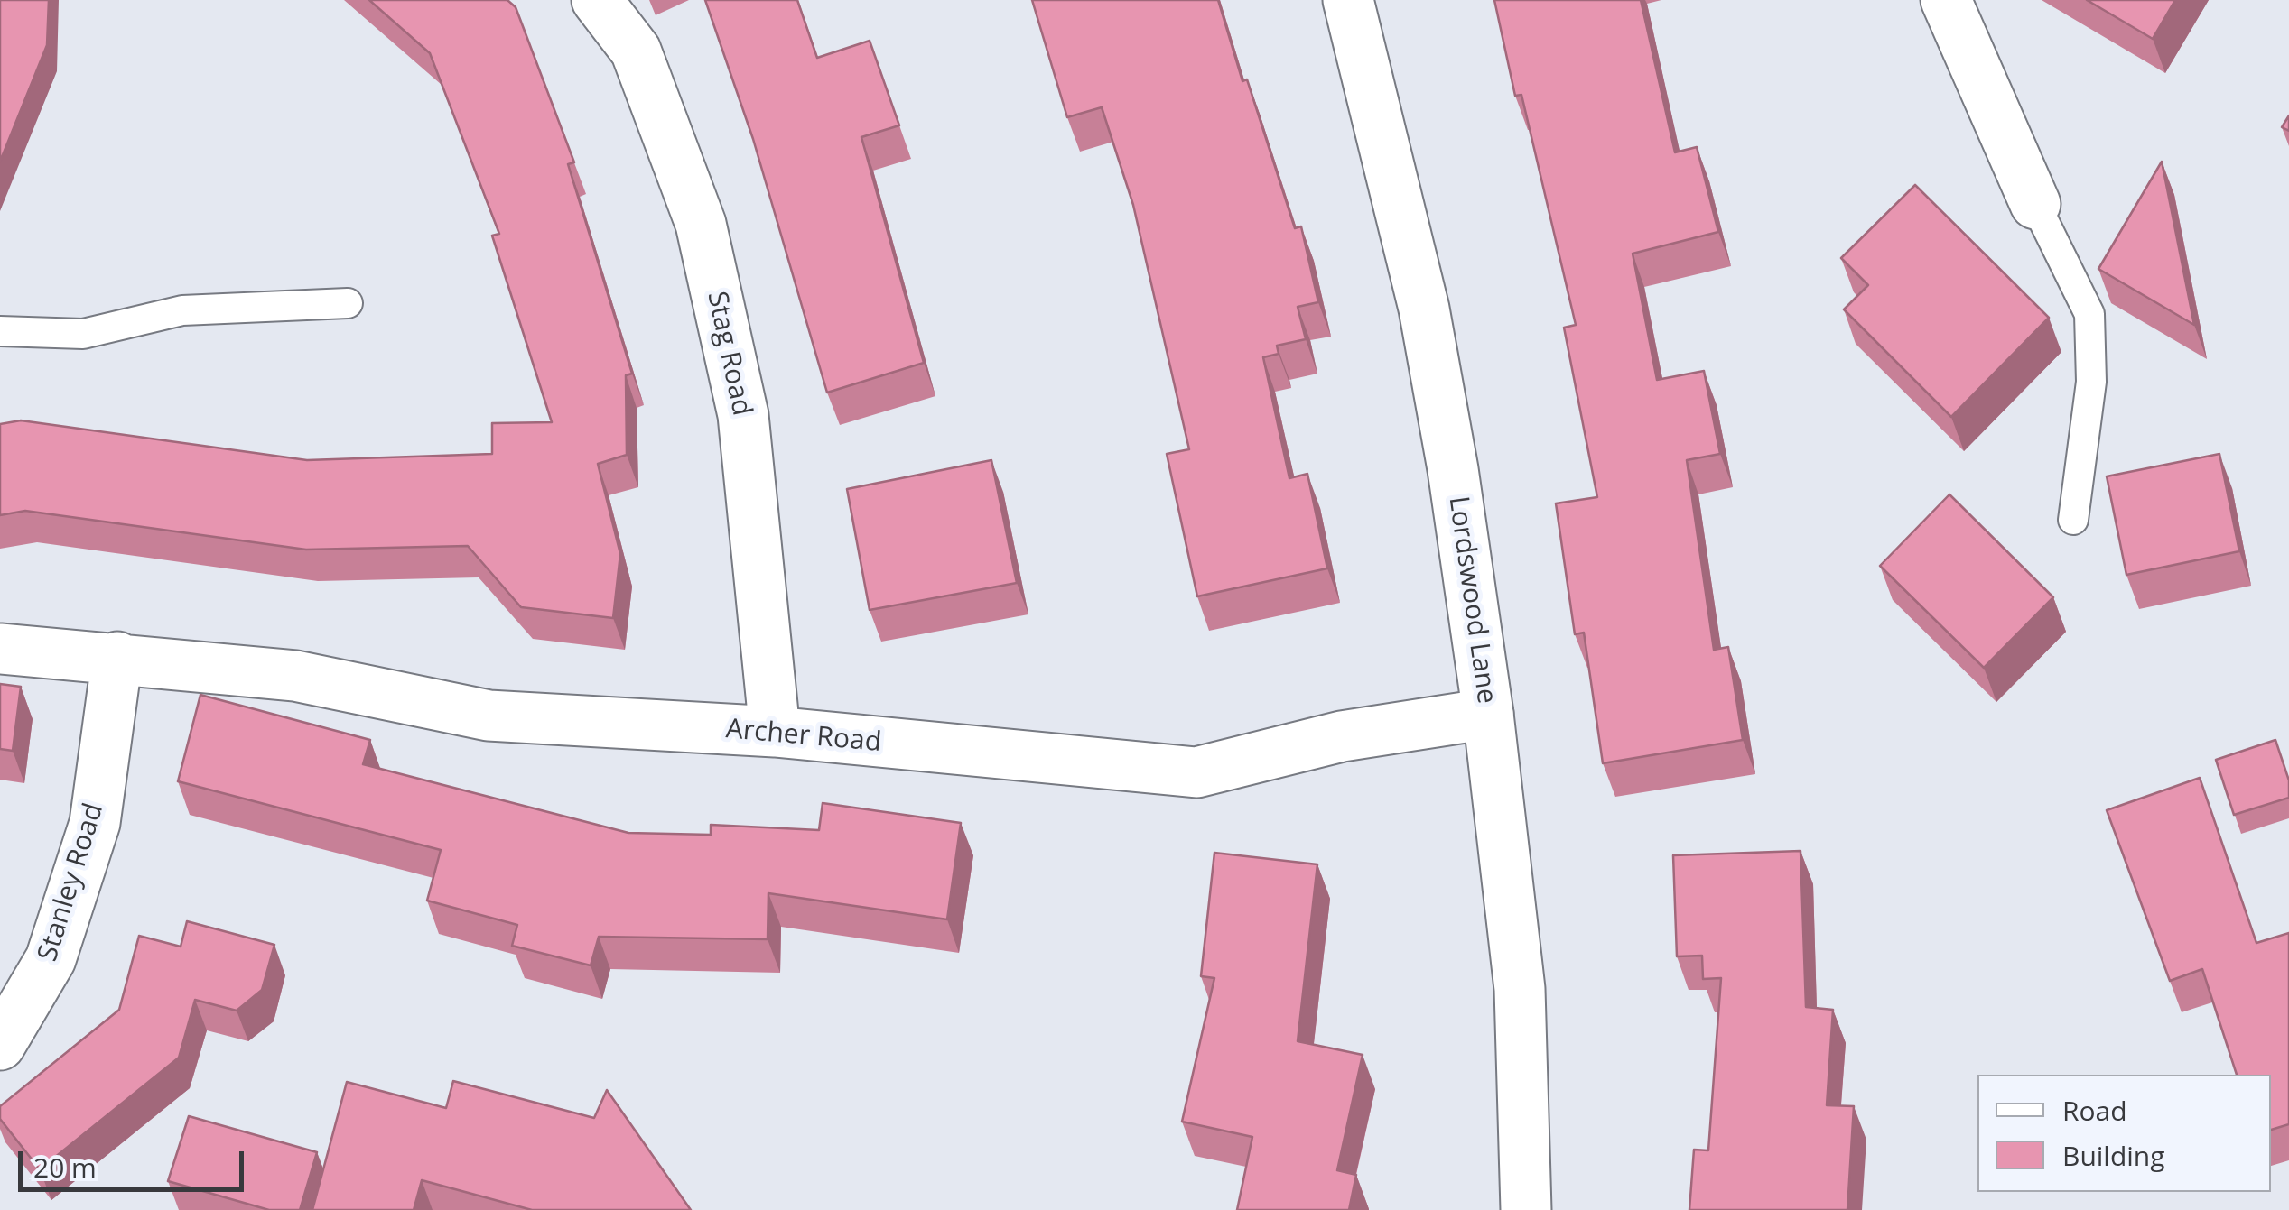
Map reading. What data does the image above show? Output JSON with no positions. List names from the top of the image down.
{
  "streets": {
    "street": [
      "Stag Road",
      "Lordswood Lane",
      "Archer Road",
      "Stanley Road"
    ]
  },
  "crossings": [
    ["Stag Road", "Archer Road"],
    ["Lordswood Lane", "Archer Road"],
    ["Archer Road", "Stanley Road"]
  ],
  "legend": ["Road", "Building"],
  "scale_bar": "20 m"
}
